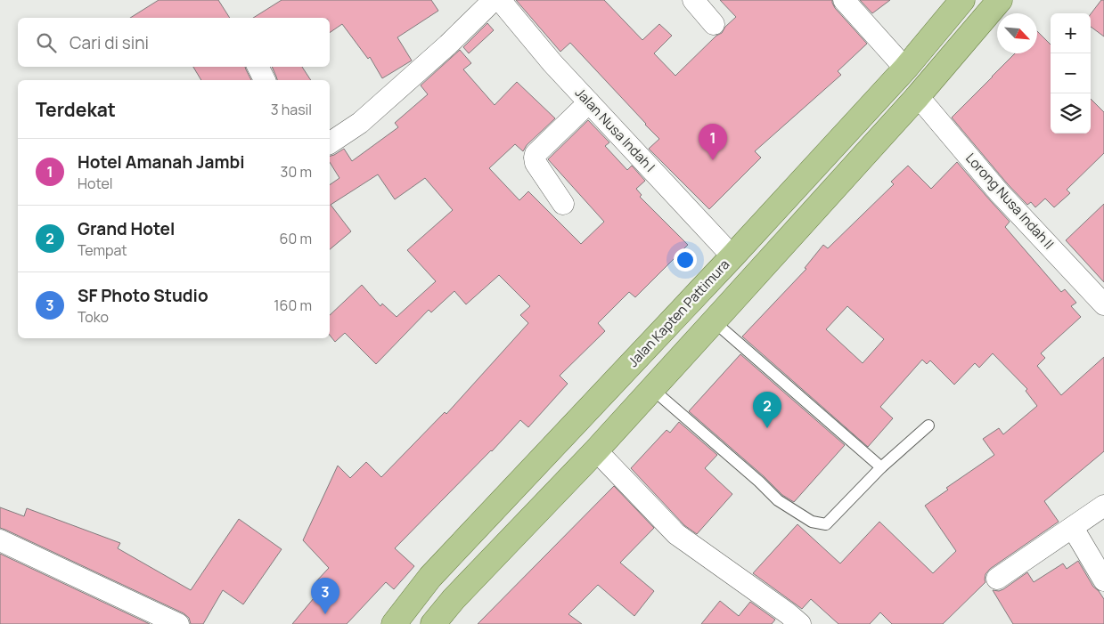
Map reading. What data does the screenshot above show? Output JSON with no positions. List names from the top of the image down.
{
  "streets": {
    "main road": ["Jalan Kapten Pattimura"],
    "street": ["Jalan Nusa Indah I", "Lorong Nusa Indah II"]
  },
  "crossings": [
    ["Jalan Nusa Indah I", "Jalan Kapten Pattimura"]
  ],
  "north": "bottom right",
  "page": {
    "map_buttons": ["+", "−"],
    "search": "Cari di sini",
    "heading": ["Terdekat", "3 hasil"],
    "pins": ["1", "2", "3"],
    "list": [
      {
        "mark": "1",
        "name": "Hotel Amanah Jambi",
        "note": "Hotel",
        "value": "30 m"
      },
      {
        "mark": "2",
        "name": "Grand Hotel",
        "note": "Tempat",
        "value": "60 m"
      },
      {
        "mark": "3",
        "name": "SF Photo Studio",
        "note": "Toko",
        "value": "160 m"
      }
    ]
  }
}
